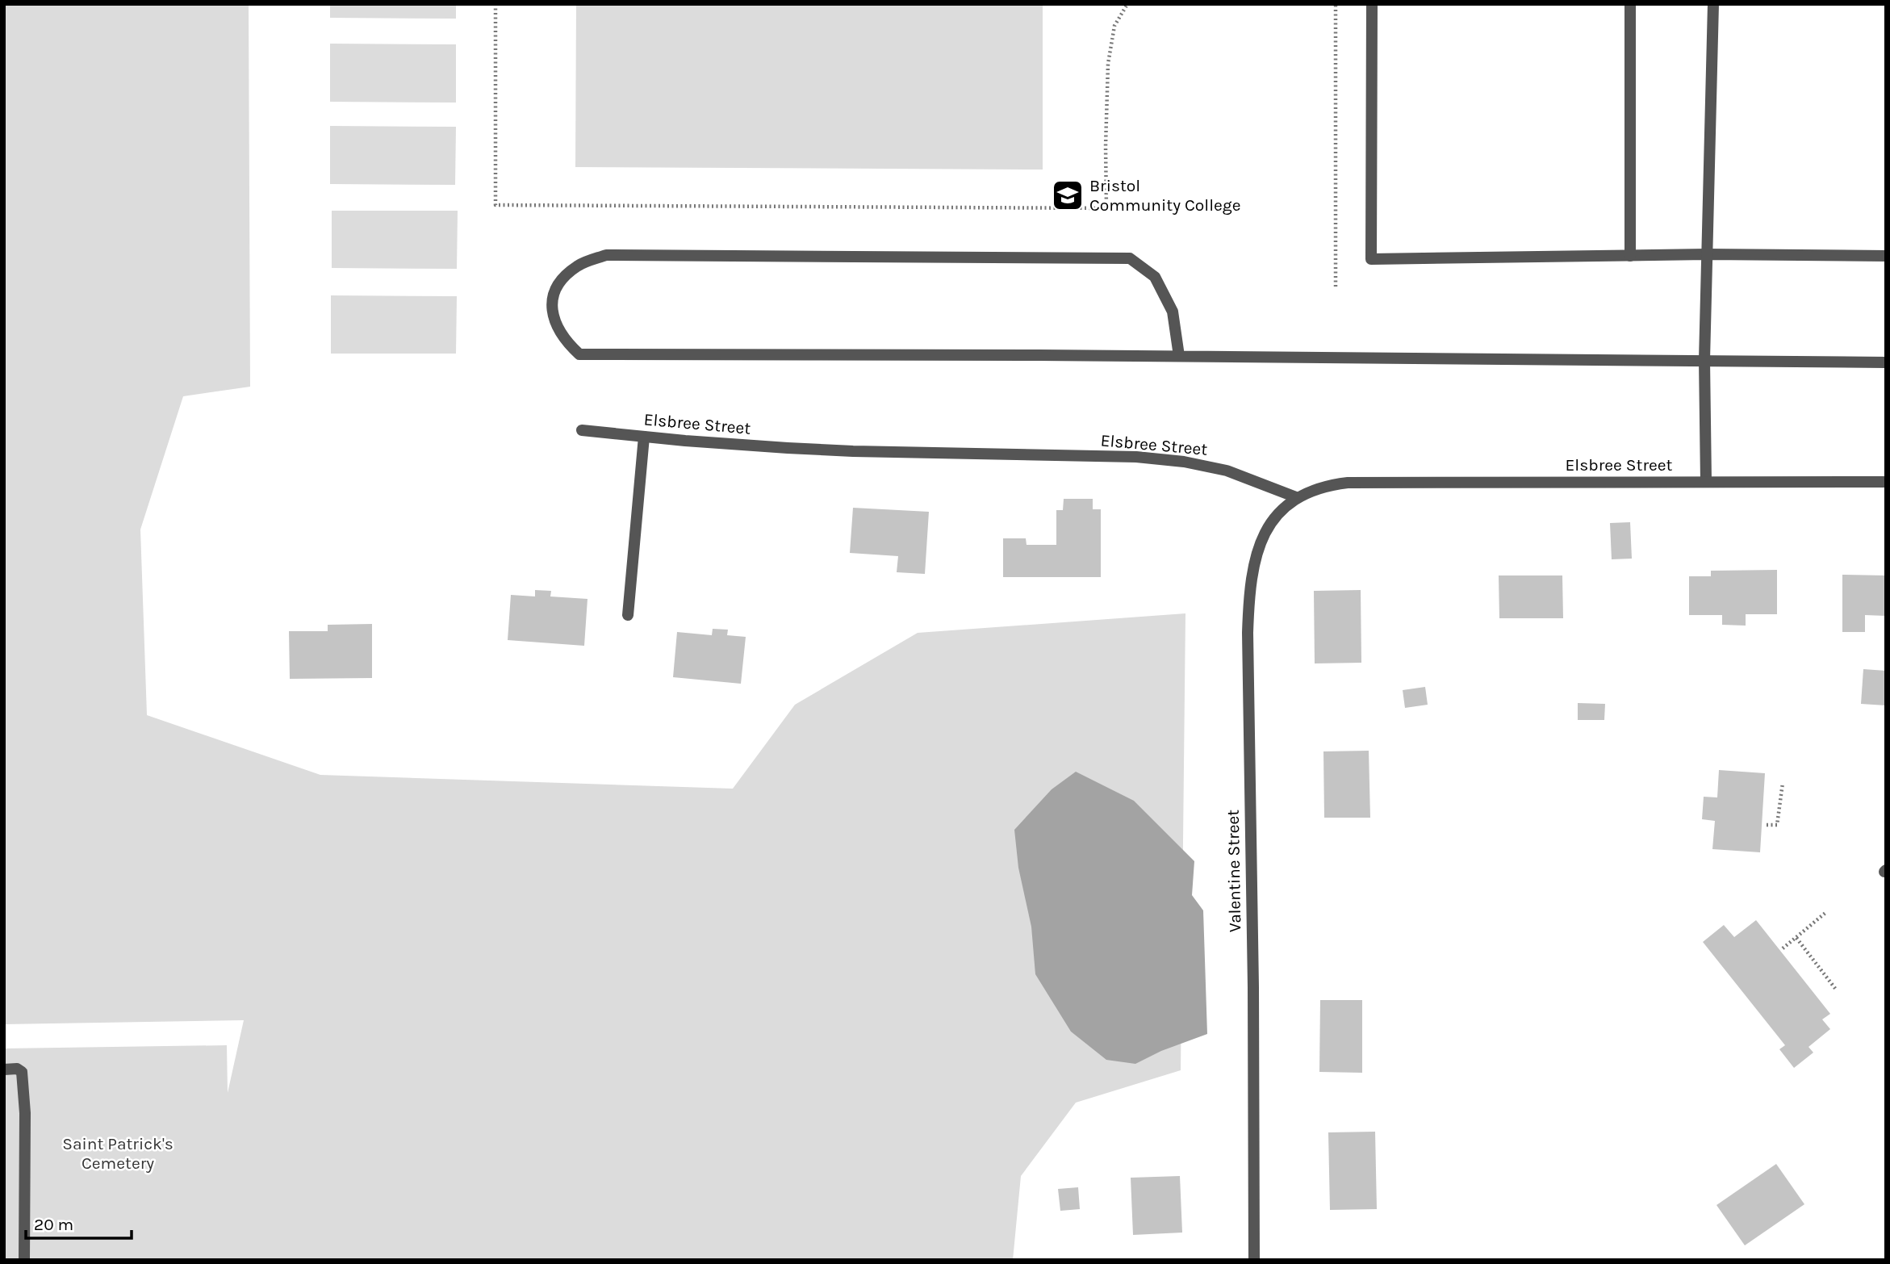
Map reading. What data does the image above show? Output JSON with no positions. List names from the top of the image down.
{
  "streets": {
    "street": ["Elsbree Street", "Valentine Street"]
  },
  "crossings": [
    ["Elsbree Street", "Valentine Street"]
  ],
  "parks": ["Saint Patrick's Cemetery"],
  "places": {
    "school or university": ["Bristol Community College"]
  },
  "scale_bar": "20 m"
}
